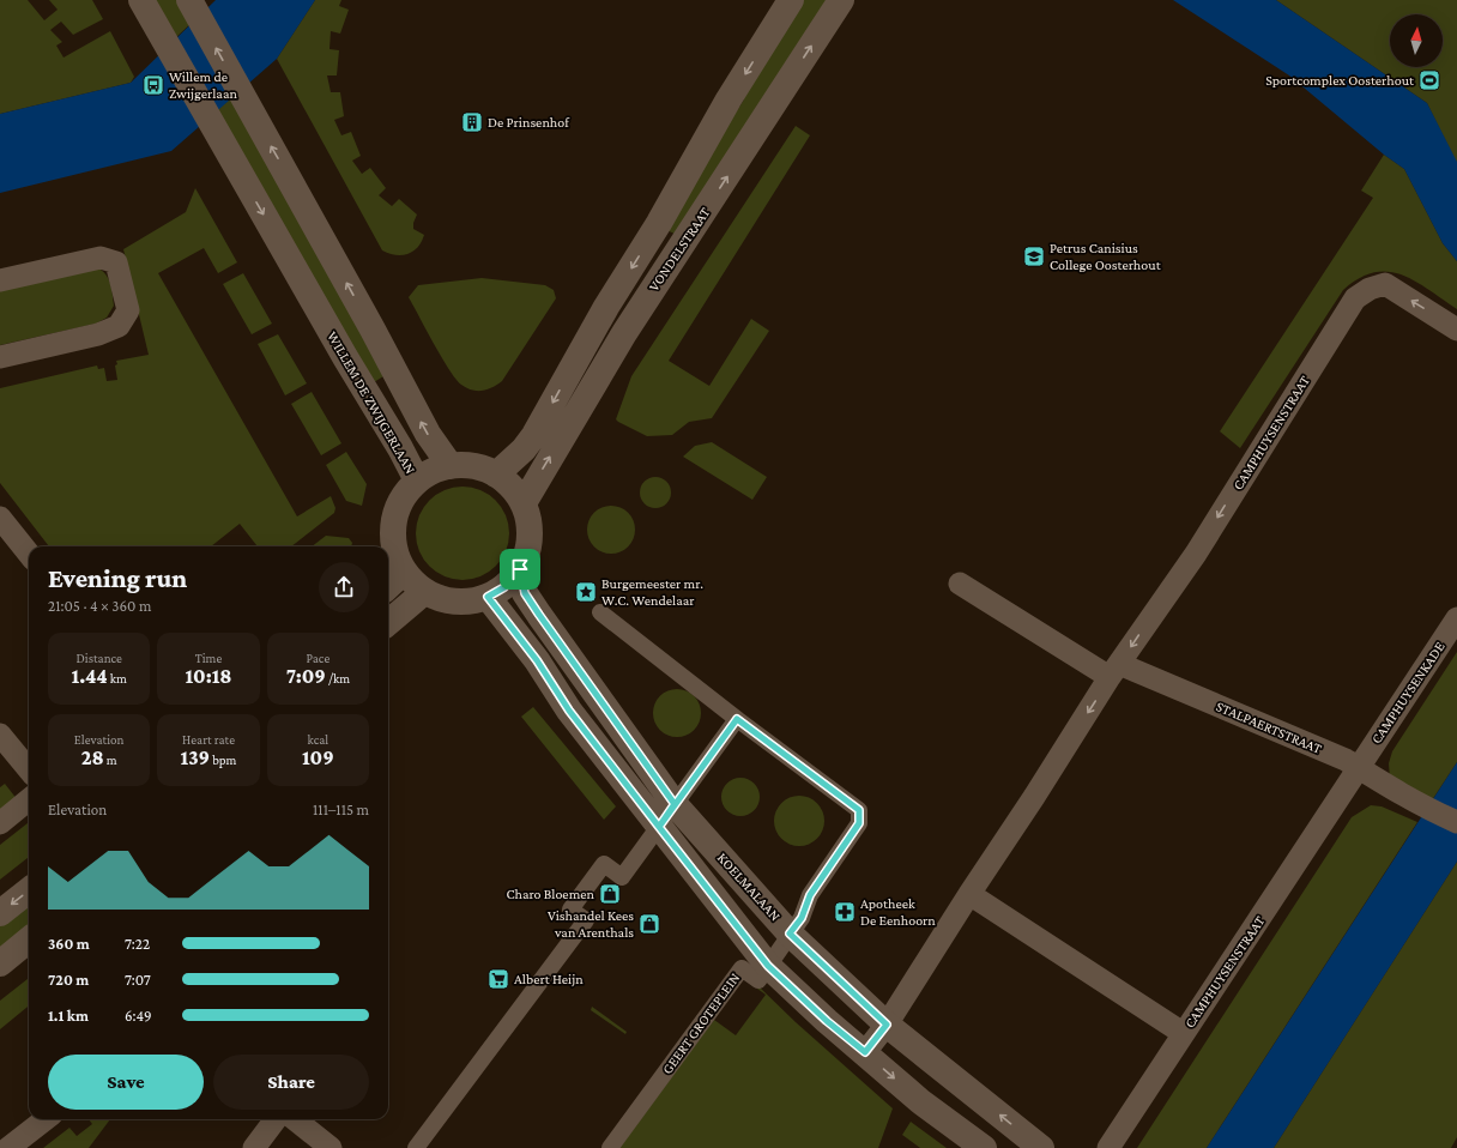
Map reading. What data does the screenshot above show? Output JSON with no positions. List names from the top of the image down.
{
  "streets": {
    "street": [
      "VONDELSTRAAT",
      "WILLEM DE ZWIJGERLAAN",
      "CAMPHUYSENSTRAAT",
      "CAMPHUYSENKADE",
      "STALPAERTSTRAAT",
      "KOELMALAAN",
      "GEERT GROTEPLEIN"
    ]
  },
  "crossings": [
    ["VONDELSTRAAT", "WILLEM DE ZWIJGERLAAN"],
    ["VONDELSTRAAT", "KOELMALAAN"],
    ["WILLEM DE ZWIJGERLAAN", "KOELMALAAN"],
    ["CAMPHUYSENSTRAAT", "CAMPHUYSENKADE"],
    ["CAMPHUYSENSTRAAT", "STALPAERTSTRAAT"],
    ["CAMPHUYSENSTRAAT", "KOELMALAAN"],
    ["CAMPHUYSENKADE", "STALPAERTSTRAAT"],
    ["KOELMALAAN", "GEERT GROTEPLEIN"]
  ],
  "one_way": ["CAMPHUYSENSTRAAT"],
  "places": {
    "sports": ["Sportcomplex Oosterhout"],
    "bus stop": ["Willem de Zwijgerlaan"],
    "building": ["De Prinsenhof"],
    "school or university": ["Petrus Canisius College Oosterhout"],
    "place": ["Burgemeester mr. W.C. Wendelaar"],
    "shop": ["Charo Bloemen", "Vishandel Kees van Arenthals"],
    "pharmacy": ["Apotheek De Eenhoorn"],
    "supermarket": ["Albert Heijn"]
  },
  "north": "top",
  "page": {
    "heading": ["Evening run", "21:05 · 4 × 360 m"],
    "stats": [
      ["Distance", "1.44 km"],
      ["Time", "10:18"],
      ["Pace", "7:09 /km"],
      ["Elevation", "28 m"],
      ["Heart rate", "139 bpm"],
      ["kcal", "109"]
    ],
    "chart": ["Elevation", "111–115 m"],
    "list": [
      {
        "name": "360 m",
        "note": "7:22"
      },
      {
        "name": "720 m",
        "note": "7:07"
      },
      {
        "name": "1.1 km",
        "note": "6:49"
      }
    ],
    "buttons": ["Save", "Share"]
  }
}
